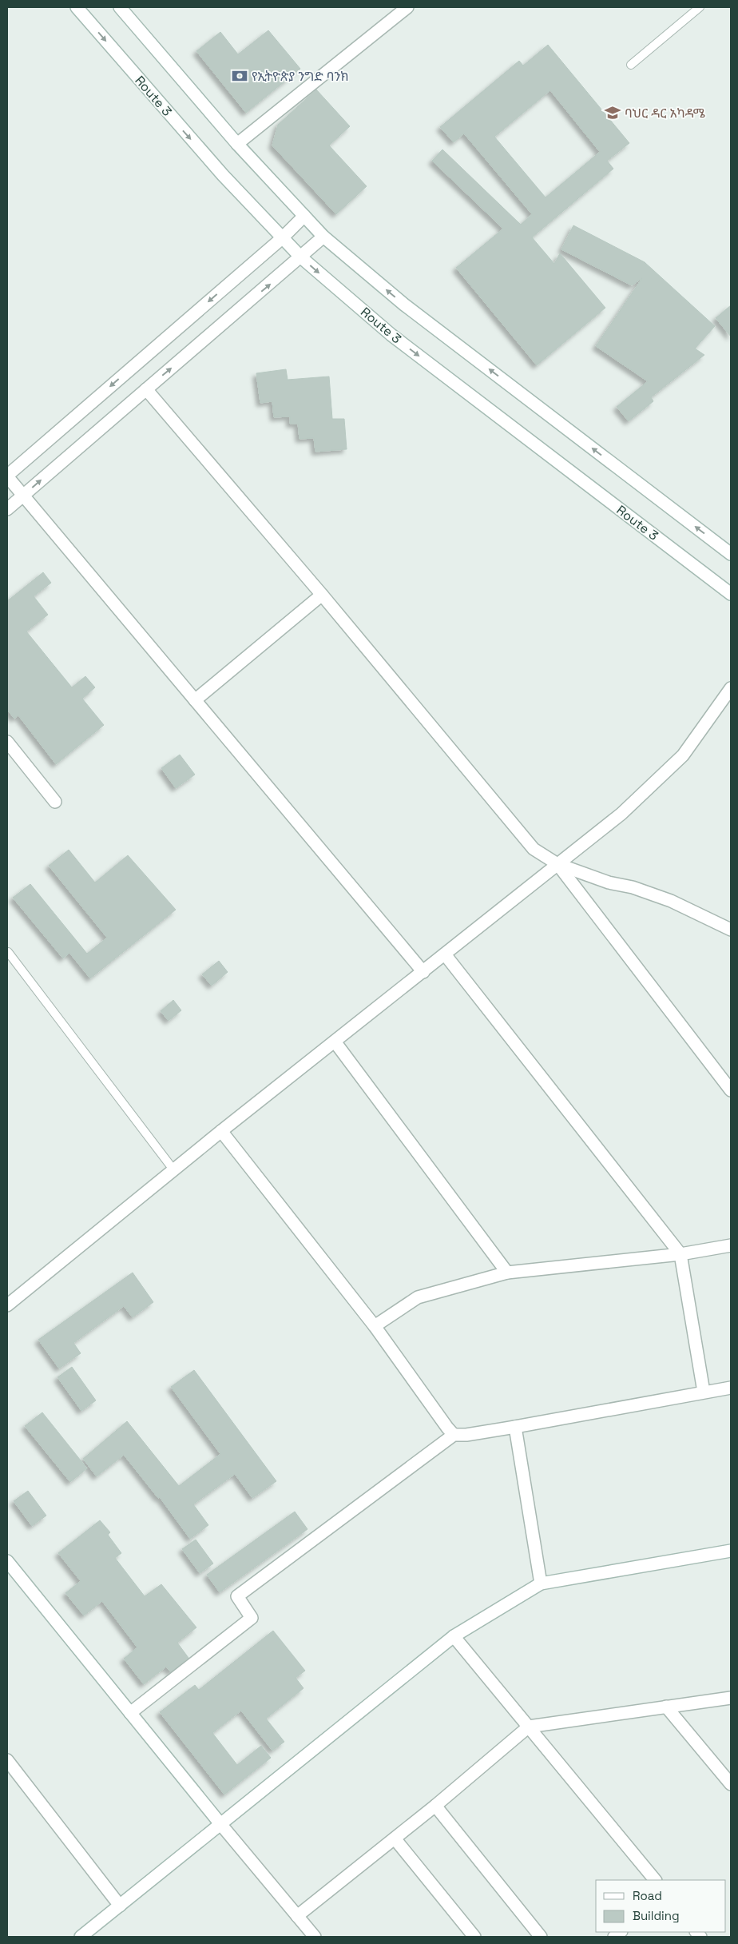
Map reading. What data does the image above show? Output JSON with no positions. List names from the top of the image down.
{
  "streets": {
    "street": ["Route 3"]
  },
  "places": {
    "bank": ["የኢትዮጵያ ንግድ ባንክ"],
    "school or university": ["ባህር ዳር አካዳሜ"]
  },
  "legend": ["Road", "Building"]
}
